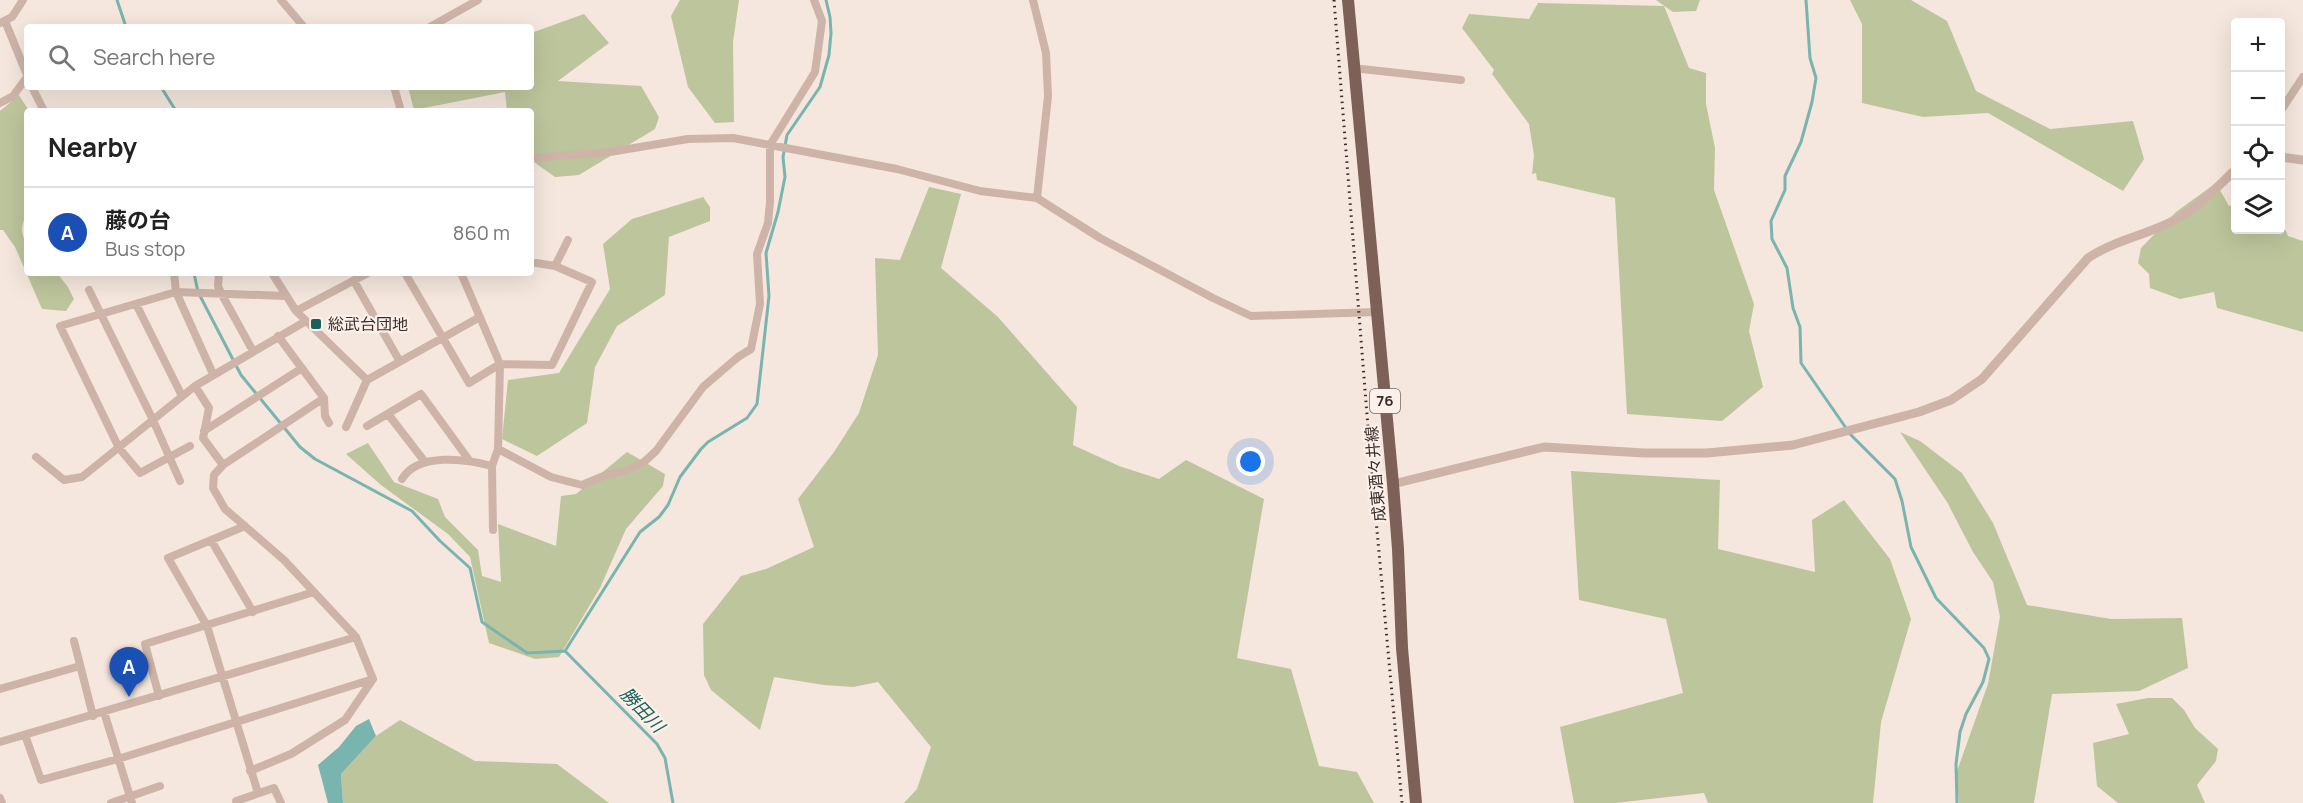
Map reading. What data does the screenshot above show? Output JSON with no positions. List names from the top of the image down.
{
  "streets": {
    "main road": ["76", "成東酒々井線"]
  },
  "water": ["勝田川"],
  "places": {
    "transit": ["総武台団地"]
  },
  "page": {
    "map_buttons": ["+", "−"],
    "search": "Search here",
    "heading": "Nearby",
    "list": [
      {
        "mark": "A",
        "name": "藤の台",
        "note": "Bus stop",
        "value": "860 m"
      }
    ],
    "pins": "A"
  }
}
